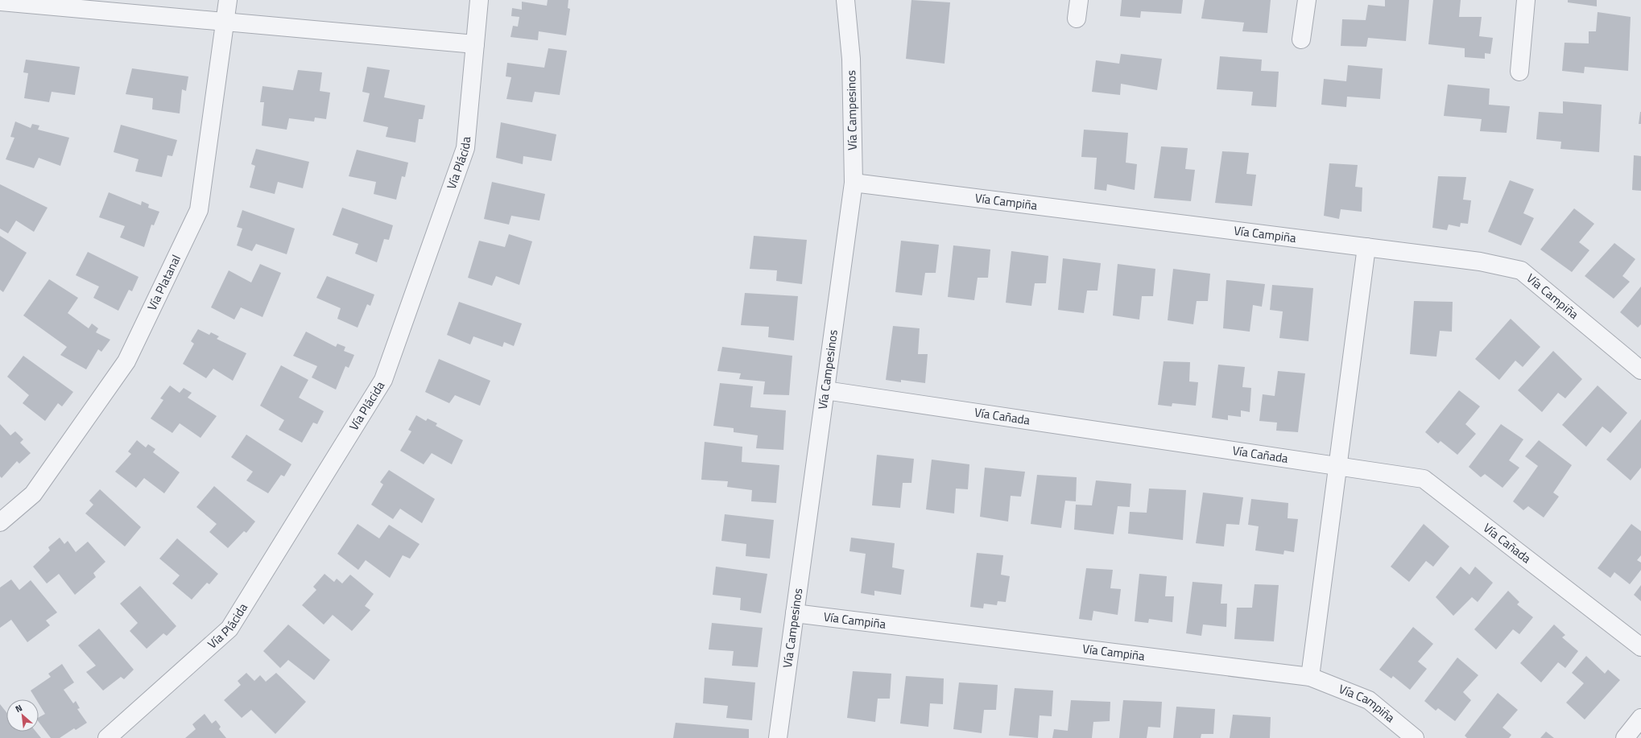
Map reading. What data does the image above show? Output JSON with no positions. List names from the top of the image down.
{
  "streets": {
    "street": [
      "Vía Campesinos",
      "Vía Plácida",
      "Vía Campiña",
      "Vía Platanal",
      "Vía Cañada"
    ]
  },
  "crossings": [
    ["Vía Campesinos", "Vía Campiña"],
    ["Vía Campesinos", "Vía Cañada"]
  ],
  "north": "top left"
}
